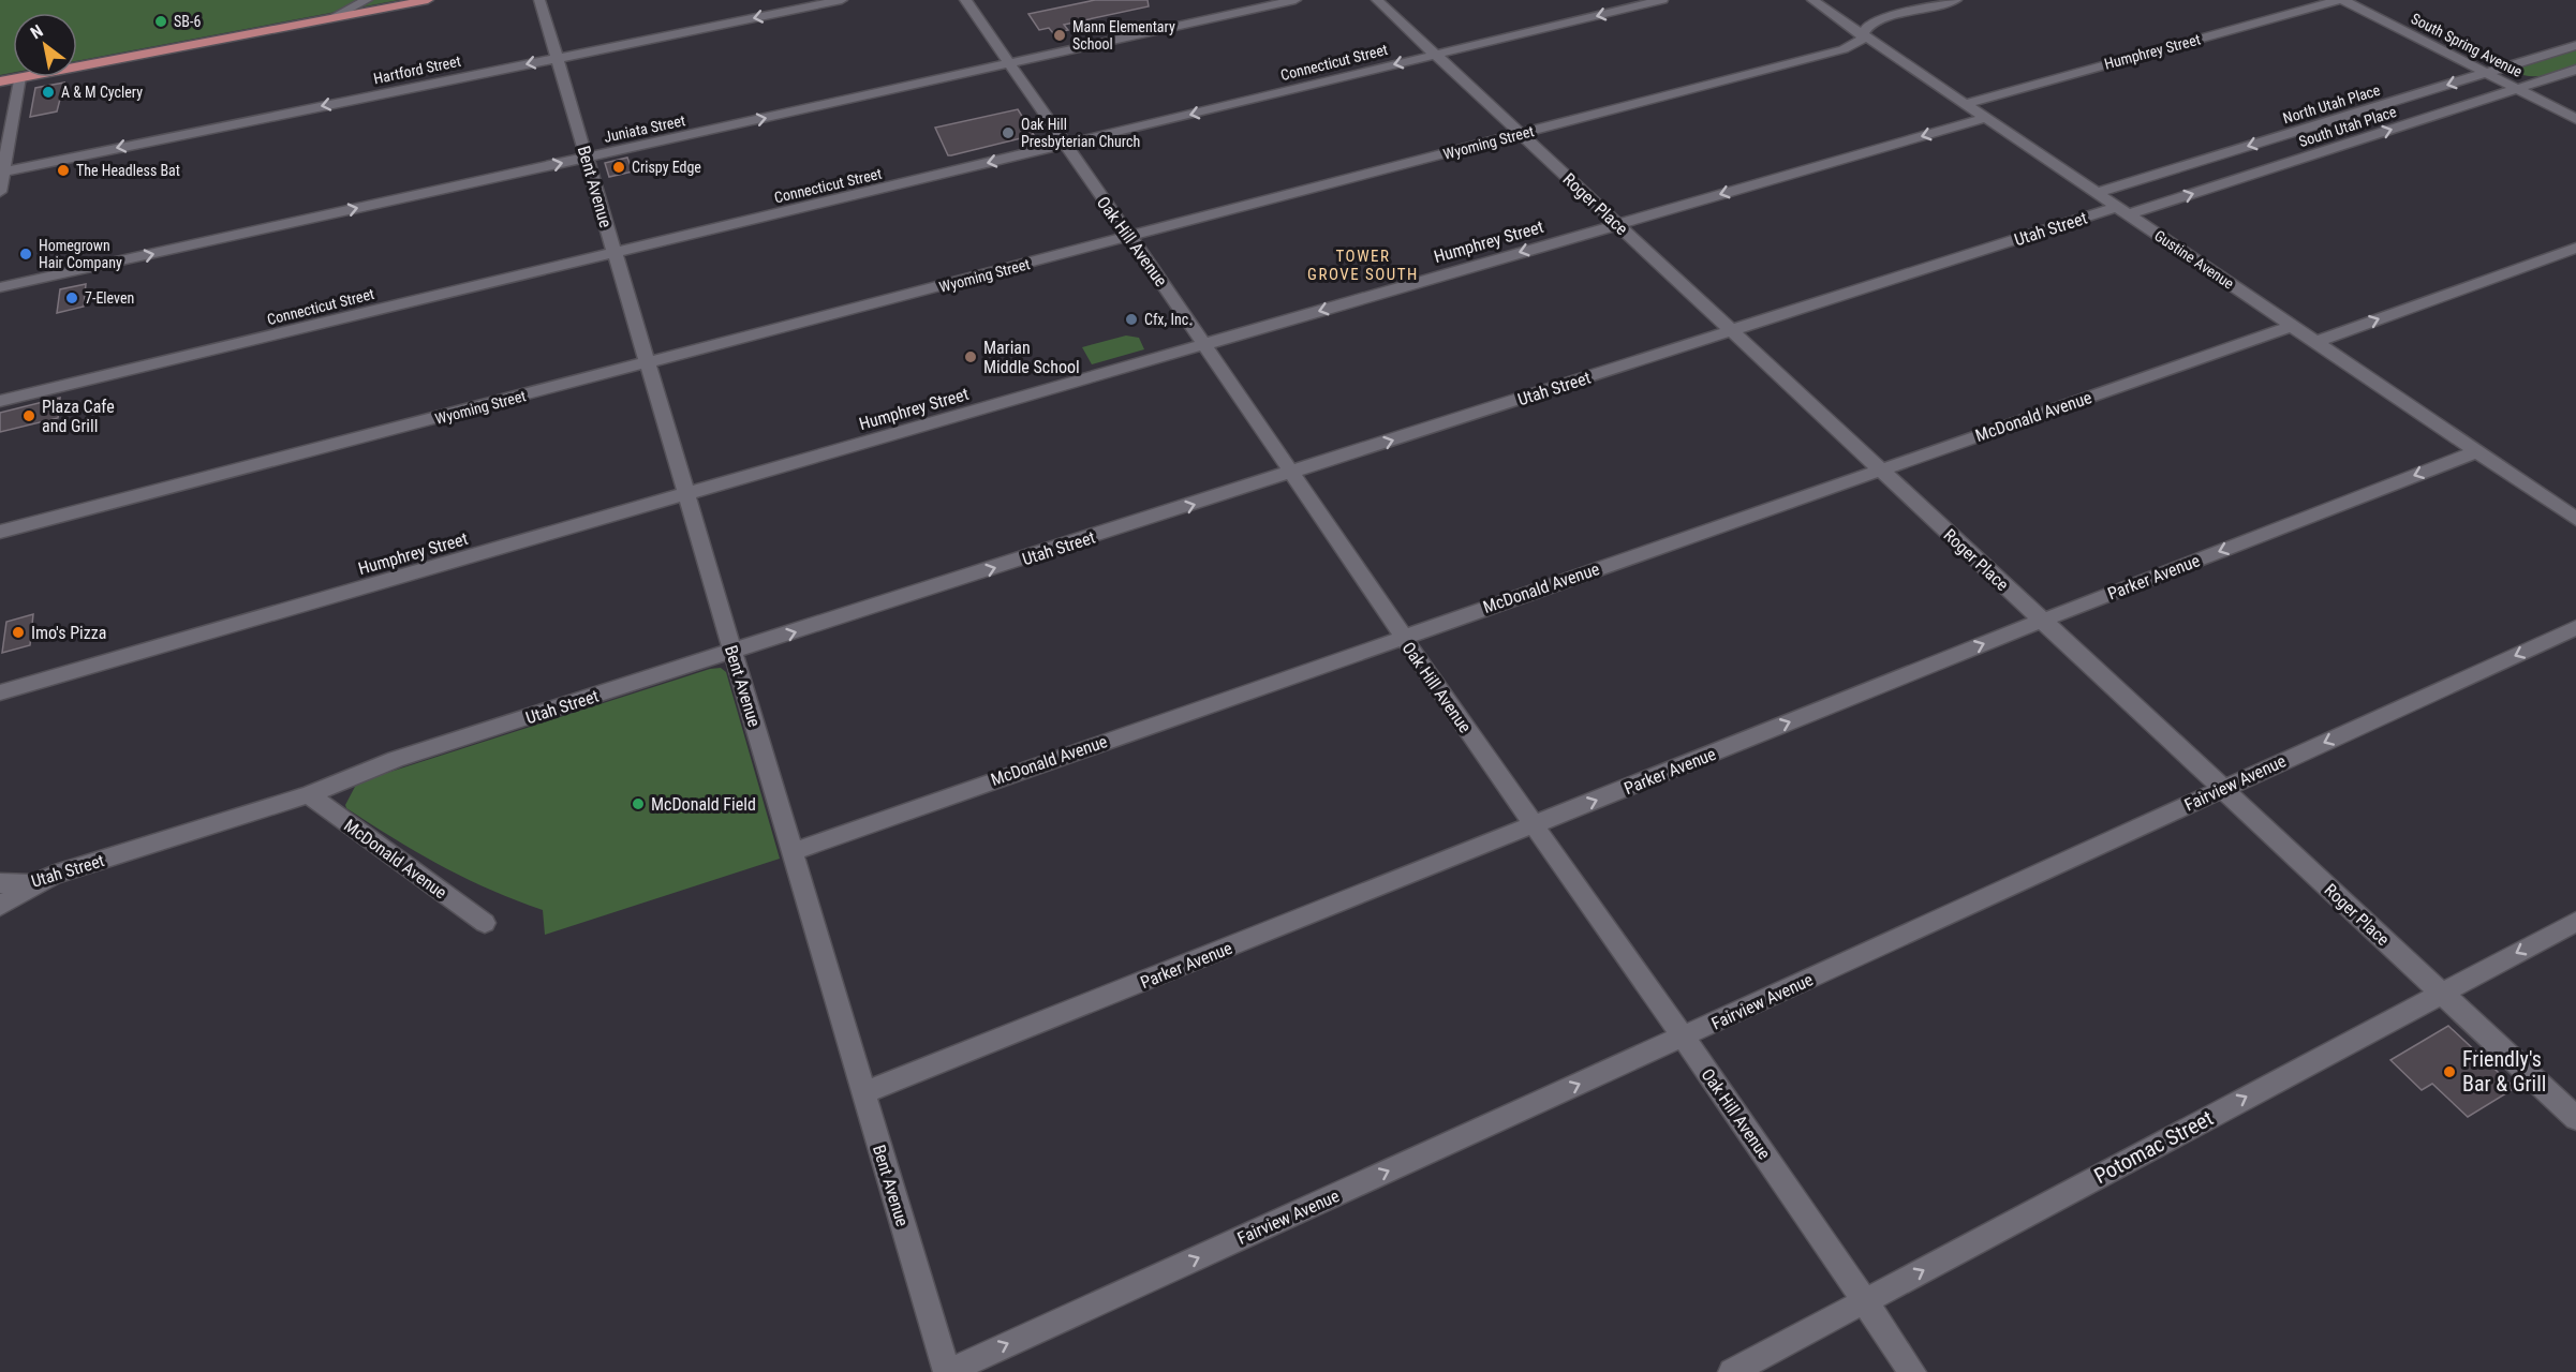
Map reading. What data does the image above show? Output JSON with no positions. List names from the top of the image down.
{
  "streets": {
    "street": [
      "South Spring Avenue",
      "Humphrey Street",
      "Connecticut Street",
      "Hartford Street",
      "North Utah Place",
      "South Utah Place",
      "Juniata Street",
      "Wyoming Street",
      "Bent Avenue",
      "Roger Place",
      "Utah Street",
      "Oak Hill Avenue",
      "Gustine Avenue",
      "McDonald Avenue",
      "Parker Avenue",
      "Fairview Avenue",
      "Potomac Street"
    ]
  },
  "crossings": [
    ["South Spring Avenue", "Humphrey Street"],
    ["South Spring Avenue", "North Utah Place"],
    ["South Spring Avenue", "South Utah Place"],
    ["Humphrey Street", "Bent Avenue"],
    ["Humphrey Street", "Roger Place"],
    ["Humphrey Street", "Oak Hill Avenue"],
    ["Humphrey Street", "Gustine Avenue"],
    ["Connecticut Street", "Bent Avenue"],
    ["Connecticut Street", "Roger Place"],
    ["Connecticut Street", "Oak Hill Avenue"],
    ["Hartford Street", "Bent Avenue"],
    ["North Utah Place", "Gustine Avenue"],
    ["South Utah Place", "Utah Street"],
    ["South Utah Place", "Gustine Avenue"],
    ["Juniata Street", "Bent Avenue"],
    ["Juniata Street", "Oak Hill Avenue"],
    ["Wyoming Street", "Bent Avenue"],
    ["Wyoming Street", "Roger Place"],
    ["Wyoming Street", "Oak Hill Avenue"],
    ["Wyoming Street", "Gustine Avenue"],
    ["Bent Avenue", "Utah Street"],
    ["Bent Avenue", "McDonald Avenue"],
    ["Bent Avenue", "Parker Avenue"],
    ["Bent Avenue", "Fairview Avenue"],
    ["Roger Place", "Utah Street"],
    ["Roger Place", "McDonald Avenue"],
    ["Roger Place", "Parker Avenue"],
    ["Roger Place", "Fairview Avenue"],
    ["Roger Place", "Potomac Street"],
    ["Utah Street", "Oak Hill Avenue"],
    ["Utah Street", "Gustine Avenue"],
    ["Utah Street", "McDonald Avenue"],
    ["Oak Hill Avenue", "McDonald Avenue"],
    ["Oak Hill Avenue", "Parker Avenue"],
    ["Oak Hill Avenue", "Fairview Avenue"],
    ["Oak Hill Avenue", "Potomac Street"],
    ["Gustine Avenue", "McDonald Avenue"],
    ["Gustine Avenue", "Parker Avenue"]
  ],
  "one_way": [
    "Connecticut Street",
    "Hartford Street",
    "North Utah Place",
    "South Utah Place",
    "Juniata Street",
    "Utah Street"
  ],
  "districts": ["TOWER GROVE SOUTH"],
  "places": [
    "SB-6",
    "Mann Elementary School",
    "A & M Cyclery",
    "Oak Hill Presbyterian Church",
    "Crispy Edge",
    "The Headless Bat",
    "Homegrown Hair Company",
    "7-Eleven",
    "Cfx, Inc.",
    "Marian Middle School",
    "Plaza Cafe and Grill",
    "Imo's Pizza",
    "McDonald Field",
    "Friendly's Bar & Grill"
  ],
  "north": "top left"
}
